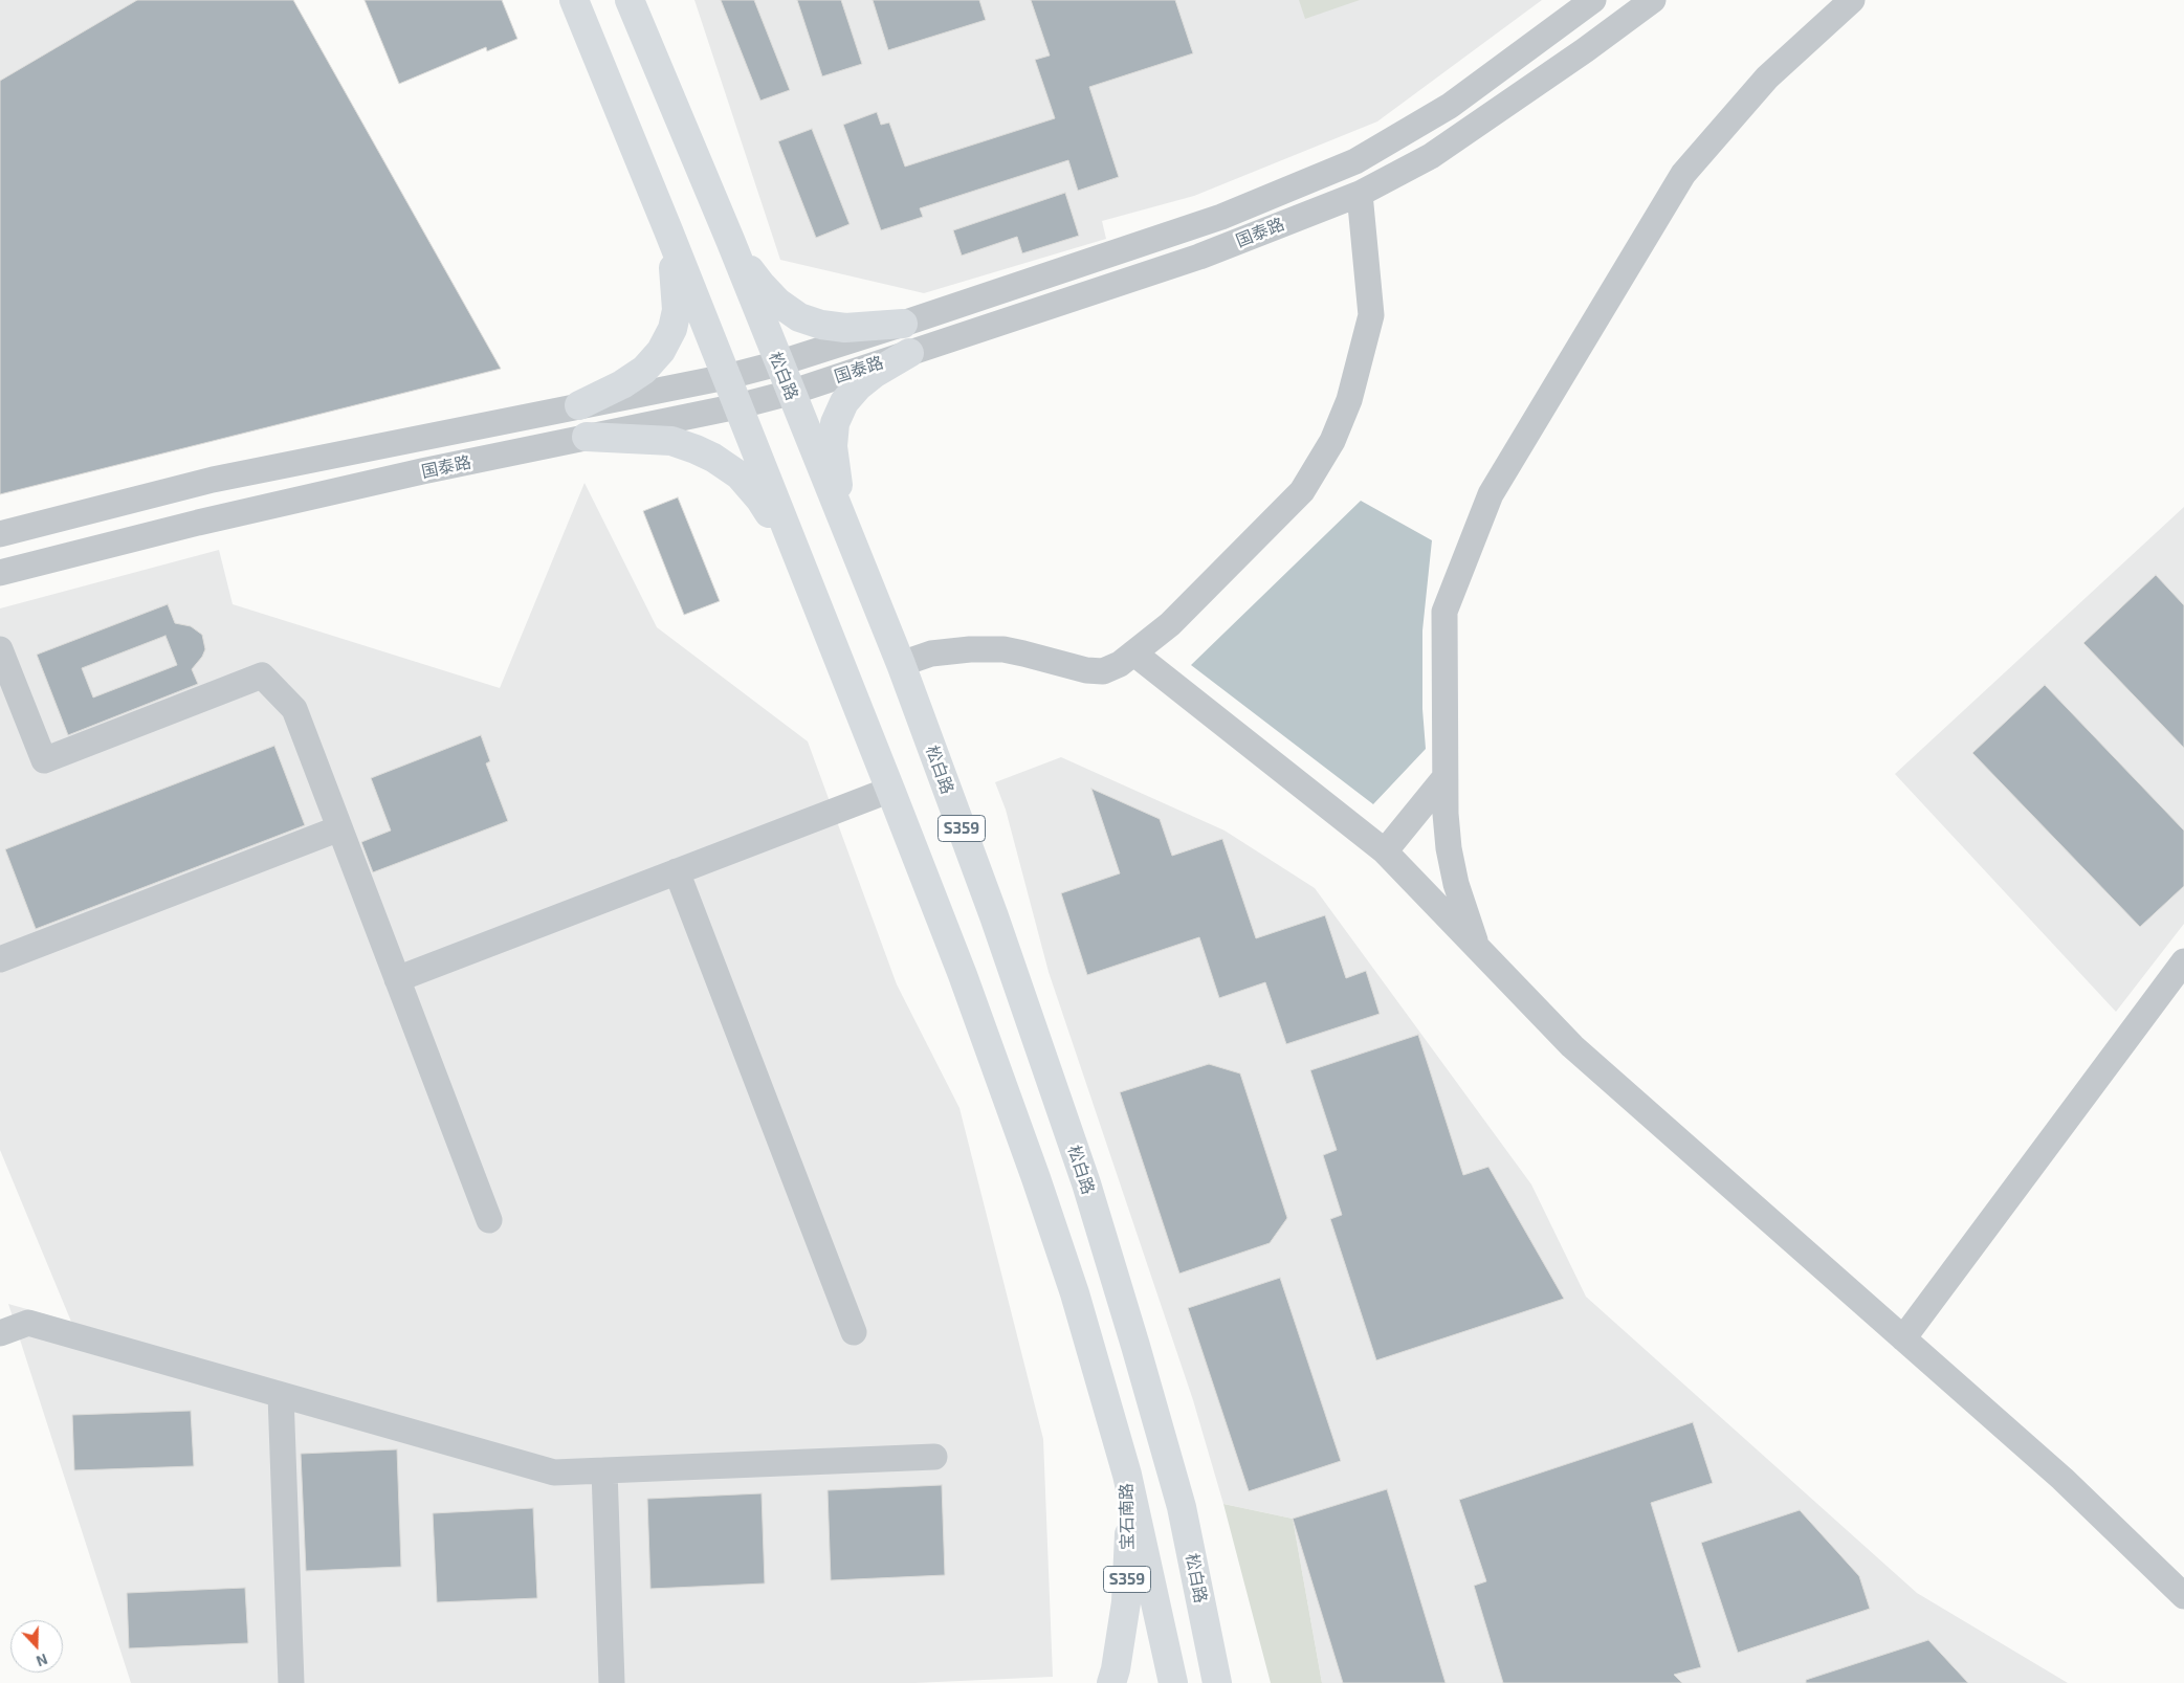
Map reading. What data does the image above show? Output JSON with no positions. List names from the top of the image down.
{
  "streets": {
    "main road": ["松白路", "S359", "宝石南路"],
    "street": ["国泰路"]
  },
  "crossings": [
    ["国泰路", "松白路"],
    ["国泰路", "S359"],
    ["S359", "宝石南路"]
  ],
  "north": "bottom"
}
